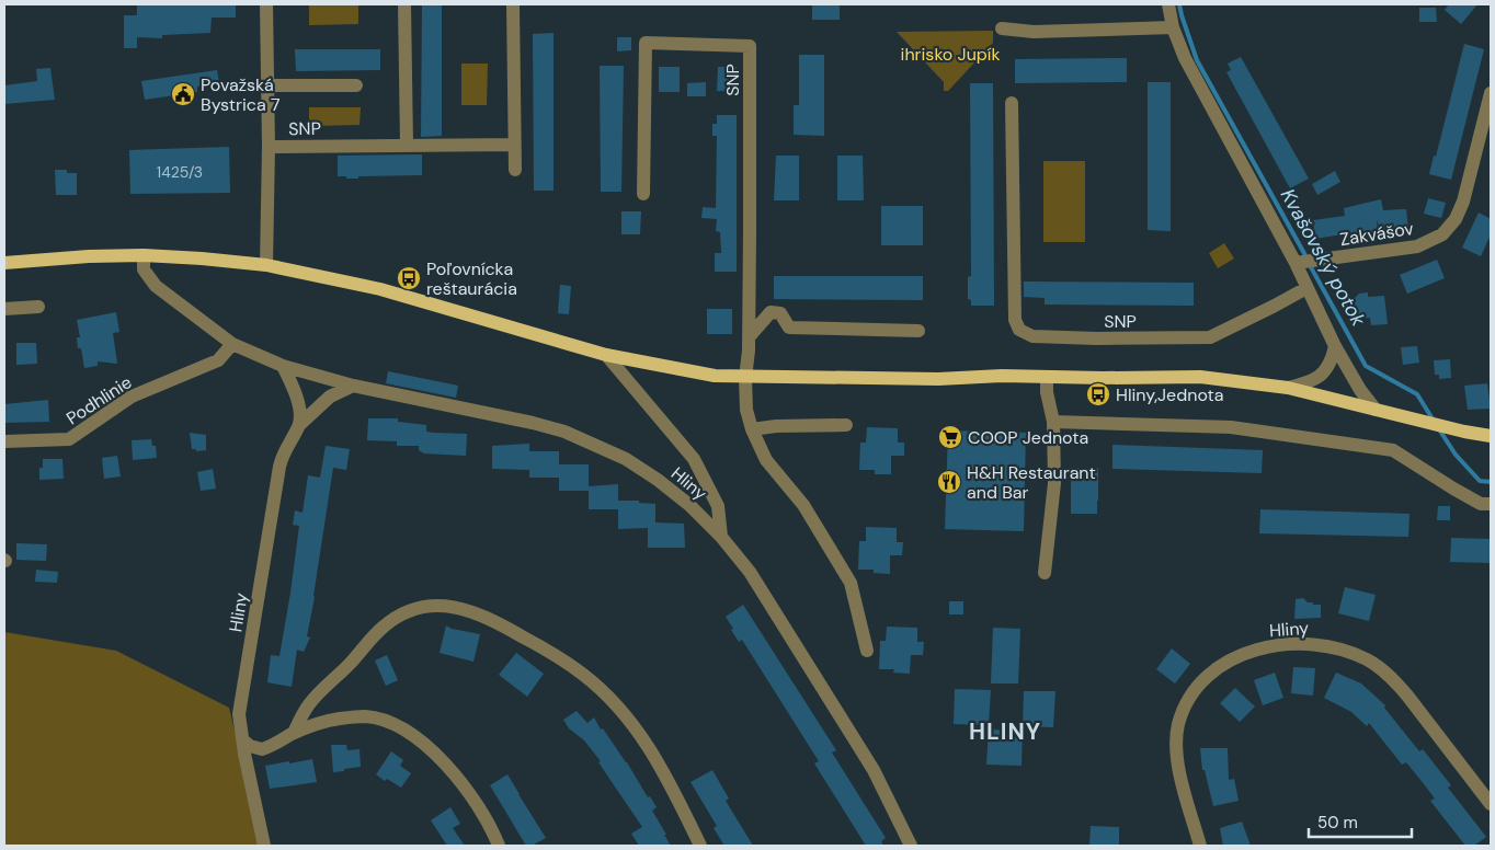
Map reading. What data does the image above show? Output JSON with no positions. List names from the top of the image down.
{
  "streets": {
    "street": [
      "SNP",
      "Zakvášov",
      "Podhlinie",
      "Hliny"
    ]
  },
  "crossings": [
    ["Podhlinie", "Hliny"]
  ],
  "districts": ["HLINY"],
  "water": ["Kvašovský potok"],
  "parks": ["ihrisko Jupík"],
  "places": {
    "public building": ["Považská Bystrica 7"],
    "bus stop": ["Poľovnícka reštaurácia", "Hliny,Jednota"],
    "supermarket": ["COOP Jednota"],
    "restaurant": ["H&H Restaurant and Bar"]
  },
  "house_numbers": ["1425/3"],
  "scale_bar": "50 m"
}
